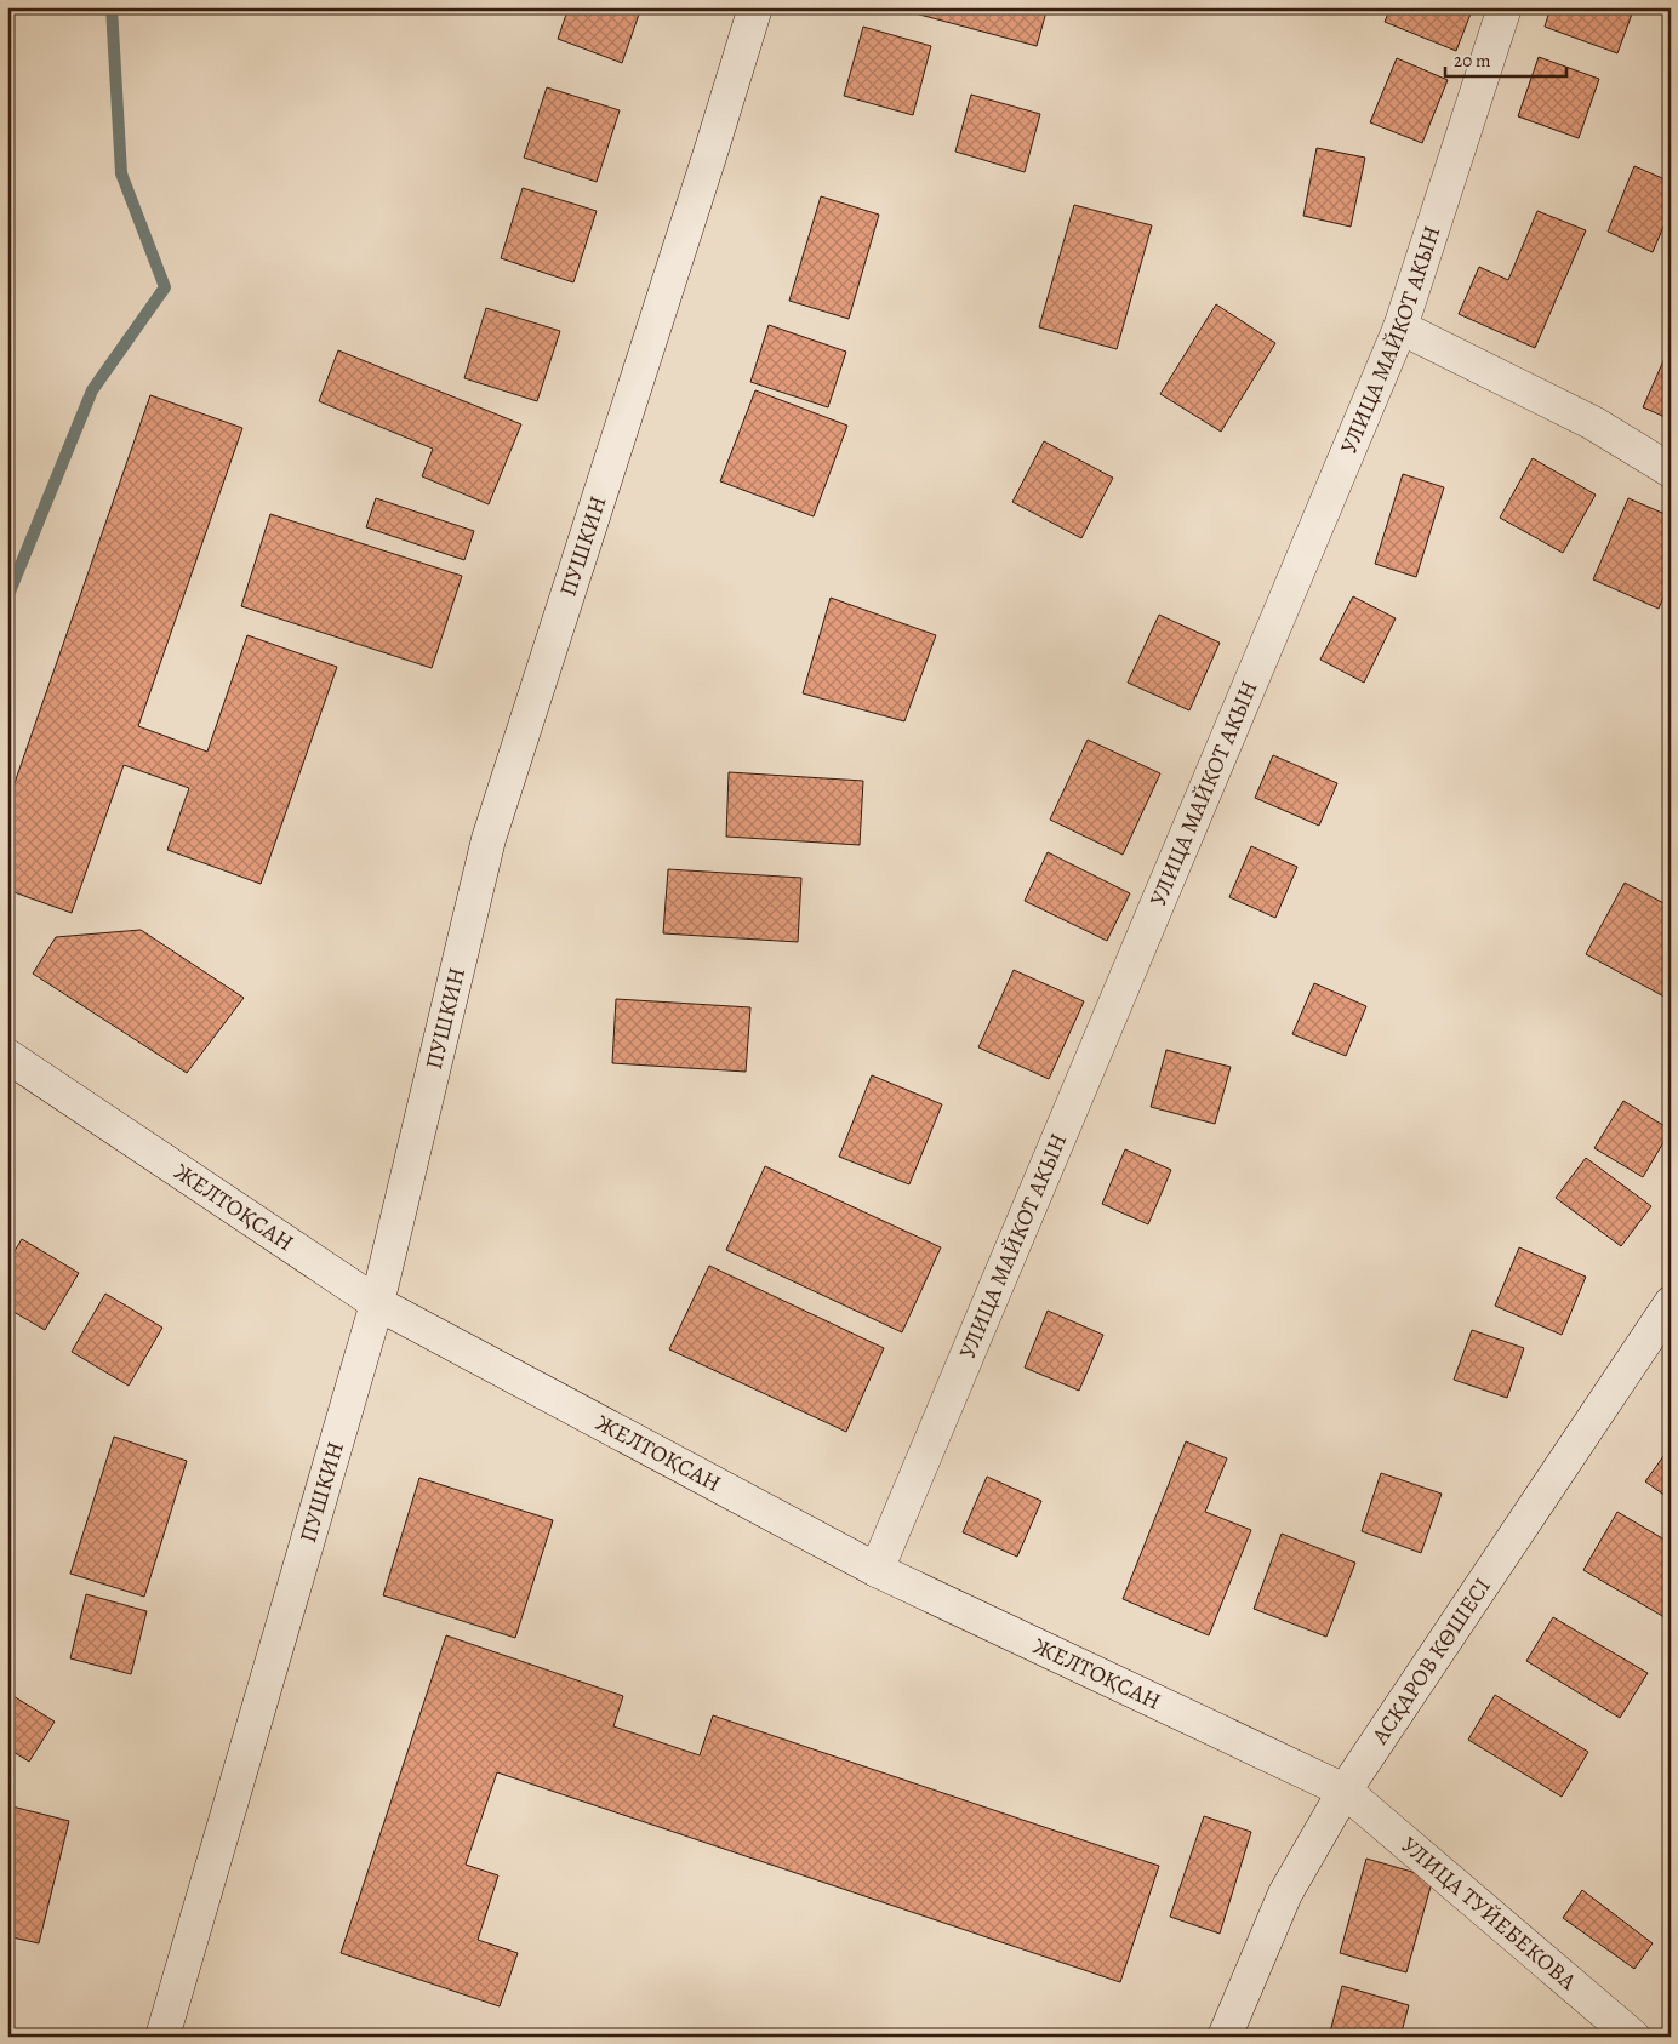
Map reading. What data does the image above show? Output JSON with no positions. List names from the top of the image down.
{
  "streets": {
    "street": [
      "УЛИЦА МАЙКОТ АКЫН",
      "ПУШКИН",
      "ЖЕЛТОҚСАН",
      "АСҚАРОВ КӨШЕСІ",
      "УЛИЦА ТУЙЕБЕКОВА"
    ]
  },
  "crossings": [
    ["УЛИЦА МАЙКОТ АКЫН", "ЖЕЛТОҚСАН"],
    ["ПУШКИН", "ЖЕЛТОҚСАН"],
    ["ЖЕЛТОҚСАН", "АСҚАРОВ КӨШЕСІ"],
    ["ЖЕЛТОҚСАН", "УЛИЦА ТУЙЕБЕКОВА"],
    ["АСҚАРОВ КӨШЕСІ", "УЛИЦА ТУЙЕБЕКОВА"]
  ],
  "scale_bar": "20 m"
}
